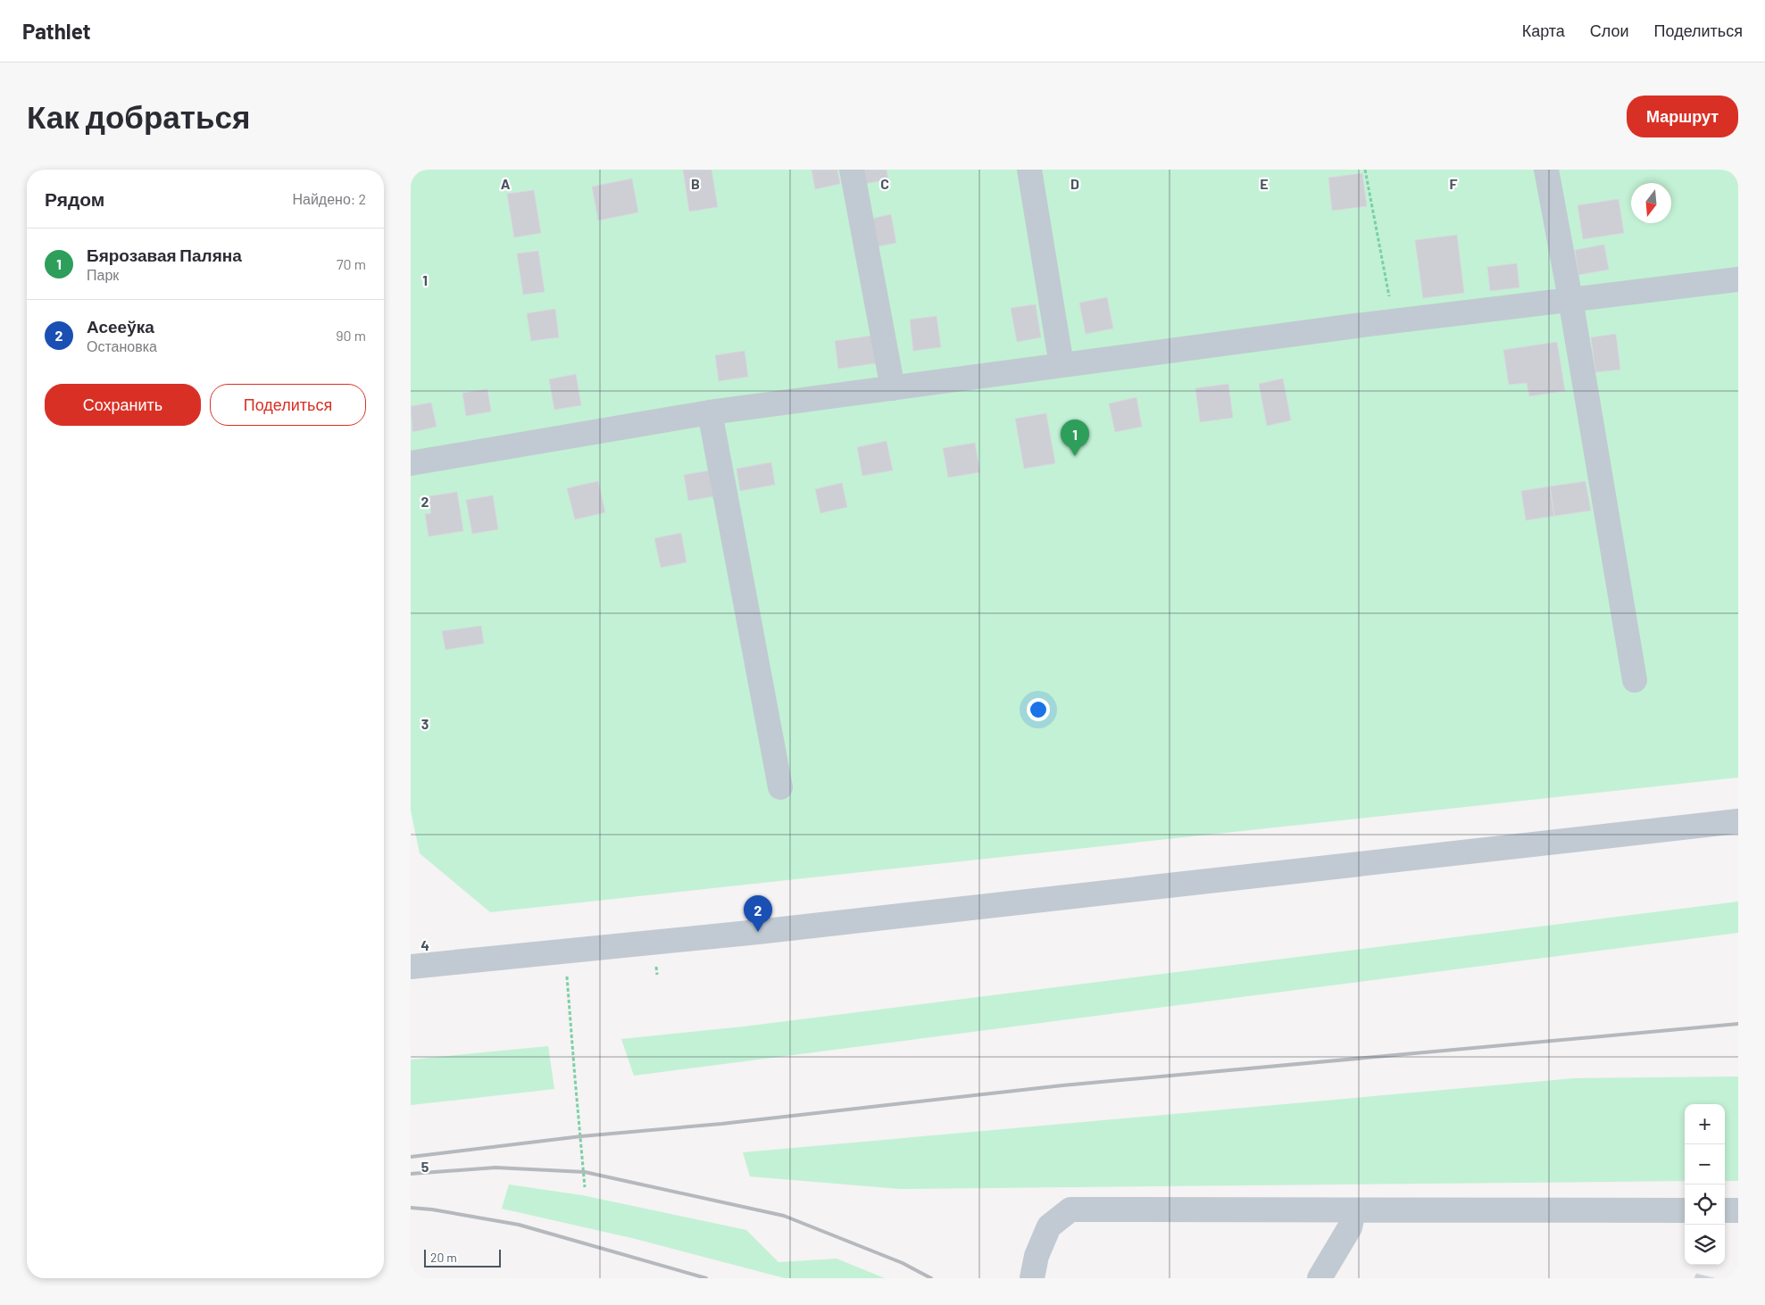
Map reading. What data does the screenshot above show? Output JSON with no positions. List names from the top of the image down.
{
  "scale_bar": "20 m",
  "north": "bottom",
  "page": {
    "header": "Pathlet",
    "nav": ["Карта", "Слои", "Поделиться"],
    "buttons": [
      "Маршрут",
      ["Сохранить", "Поделиться"]
    ],
    "title": "Как добраться",
    "heading": ["Рядом", "Найдено: 2"],
    "list": [
      {
        "mark": "1",
        "name": "Бярозавая Паляна",
        "note": "Парк",
        "value": "70 m"
      },
      {
        "mark": "2",
        "name": "Асееўка",
        "note": "Остановка",
        "value": "90 m"
      }
    ],
    "pins": ["1", "2"],
    "map_buttons": ["+", "−"],
    "scale": "20 m"
  },
  "grid": {
    "columns": [
      "A",
      "B",
      "C",
      "D",
      "E",
      "F"
    ],
    "rows": [
      "1",
      "2",
      "3",
      "4",
      "5"
    ]
  }
}
